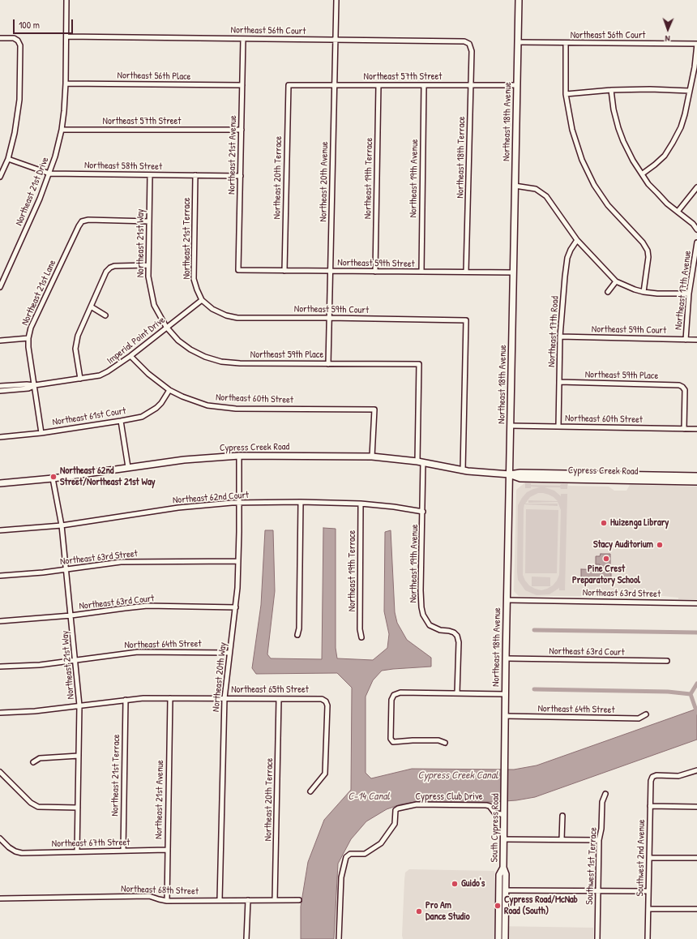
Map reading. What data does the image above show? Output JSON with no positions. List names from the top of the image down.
{
  "streets": {
    "street": [
      "Northeast 56th Court",
      "Northeast 56th Place",
      "Northeast 57th Street",
      "Northeast 18th Avenue",
      "Northeast 21st Avenue",
      "Northeast 18th Terrace",
      "Northeast 58th Street",
      "Northeast 20th Terrace",
      "Northeast 19th Terrace",
      "Northeast 19th Avenue",
      "Northeast 20th Avenue",
      "Northeast 21st Drive",
      "Northeast 21st Terrace",
      "Northeast 21st Way",
      "Northeast 59th Street",
      "Northeast 17th Avenue",
      "Northeast 21st Lane",
      "Northeast 59th Court",
      "Northeast 17th Road",
      "Imperial Point Drive",
      "Northeast 59th Place",
      "Northeast 60th Street",
      "Northeast 61st Court",
      "Cypress Creek Road",
      "Northeast 62nd Court",
      "Northeast 63rd Street",
      "Northeast 63rd Court",
      "Northeast 64th Street",
      "Northeast 20th Way",
      "Northeast 65th Street",
      "Cypress Club Drive",
      "South Cypress Road",
      "Northeast 67th Street",
      "Southwest 2nd Avenue",
      "Southwest 1st Terrace",
      "Northeast 68th Street"
    ]
  },
  "crossings": [
    ["Northeast 56th Court", "Northeast 18th Avenue"],
    ["Northeast 56th Court", "Northeast 21st Avenue"],
    ["Northeast 56th Court", "Northeast 18th Terrace"],
    ["Northeast 56th Court", "Northeast 20th Avenue"],
    ["Northeast 56th Court", "Northeast 21st Drive"],
    ["Northeast 56th Place", "Northeast 21st Avenue"],
    ["Northeast 56th Place", "Northeast 21st Drive"],
    ["Northeast 57th Street", "Northeast 18th Avenue"],
    ["Northeast 57th Street", "Northeast 21st Avenue"],
    ["Northeast 57th Street", "Northeast 18th Terrace"],
    ["Northeast 57th Street", "Northeast 20th Terrace"],
    ["Northeast 57th Street", "Northeast 19th Terrace"],
    ["Northeast 57th Street", "Northeast 19th Avenue"],
    ["Northeast 57th Street", "Northeast 20th Avenue"],
    ["Northeast 57th Street", "Northeast 21st Drive"],
    ["Northeast 18th Avenue", "Northeast 59th Street"],
    ["Northeast 18th Avenue", "Northeast 60th Street"],
    ["Northeast 18th Avenue", "Cypress Creek Road"],
    ["Northeast 18th Avenue", "Northeast 63rd Street"],
    ["Northeast 18th Avenue", "Northeast 63rd Court"],
    ["Northeast 18th Avenue", "Northeast 64th Street"],
    ["Northeast 18th Avenue", "South Cypress Road"],
    ["Northeast 21st Avenue", "Northeast 58th Street"],
    ["Northeast 21st Avenue", "Northeast 59th Street"],
    ["Northeast 21st Avenue", "Northeast 65th Street"],
    ["Northeast 21st Avenue", "Northeast 67th Street"],
    ["Northeast 21st Avenue", "Northeast 68th Street"],
    ["Northeast 18th Terrace", "Northeast 59th Street"],
    ["Northeast 58th Street", "Northeast 21st Drive"],
    ["Northeast 58th Street", "Northeast 21st Terrace"],
    ["Northeast 58th Street", "Northeast 21st Way"],
    ["Northeast 20th Terrace", "Northeast 59th Street"],
    ["Northeast 20th Terrace", "Northeast 65th Street"],
    ["Northeast 20th Terrace", "Northeast 68th Street"],
    ["Northeast 19th Terrace", "Northeast 59th Street"],
    ["Northeast 19th Terrace", "Northeast 62nd Court"],
    ["Northeast 19th Avenue", "Northeast 59th Street"],
    ["Northeast 19th Avenue", "Northeast 59th Place"],
    ["Northeast 19th Avenue", "Cypress Creek Road"],
    ["Northeast 19th Avenue", "Northeast 62nd Court"],
    ["Northeast 20th Avenue", "Northeast 59th Street"],
    ["Northeast 20th Avenue", "Northeast 59th Court"],
    ["Northeast 20th Avenue", "Northeast 59th Place"],
    ["Northeast 21st Terrace", "Northeast 59th Court"],
    ["Northeast 21st Terrace", "Imperial Point Drive"],
    ["Northeast 21st Terrace", "Northeast 65th Street"],
    ["Northeast 21st Terrace", "Northeast 67th Street"],
    ["Northeast 21st Way", "Northeast 21st Lane"],
    ["Northeast 21st Way", "Imperial Point Drive"],
    ["Northeast 21st Way", "Northeast 59th Place"],
    ["Northeast 21st Way", "Cypress Creek Road"],
    ["Northeast 21st Way", "Northeast 62nd Court"],
    ["Northeast 21st Way", "Northeast 63rd Street"],
    ["Northeast 21st Way", "Northeast 63rd Court"],
    ["Northeast 21st Way", "Northeast 64th Street"],
    ["Northeast 21st Way", "Northeast 65th Street"],
    ["Northeast 21st Way", "Northeast 67th Street"],
    ["Northeast 17th Avenue", "Northeast 59th Court"],
    ["Northeast 21st Lane", "Imperial Point Drive"],
    ["Northeast 21st Lane", "Northeast 61st Court"],
    ["Northeast 59th Court", "Northeast 17th Road"],
    ["Northeast 59th Court", "Imperial Point Drive"],
    ["Northeast 59th Court", "Cypress Creek Road"],
    ["Northeast 17th Road", "Northeast 59th Place"],
    ["Northeast 17th Road", "Northeast 60th Street"],
    ["Imperial Point Drive", "Northeast 59th Place"],
    ["Imperial Point Drive", "Northeast 60th Street"],
    ["Northeast 59th Place", "Northeast 60th Street"],
    ["Northeast 60th Street", "Northeast 61st Court"],
    ["Northeast 60th Street", "Cypress Creek Road"],
    ["Cypress Creek Road", "Northeast 20th Way"],
    ["Northeast 62nd Court", "Northeast 20th Way"],
    ["Northeast 63rd Street", "Northeast 20th Way"],
    ["Northeast 63rd Court", "Northeast 20th Way"],
    ["Northeast 64th Street", "Northeast 20th Way"],
    ["Northeast 20th Way", "Northeast 65th Street"],
    ["Northeast 20th Way", "Northeast 68th Street"],
    ["Cypress Club Drive", "South Cypress Road"]
  ],
  "water": ["Cypress Creek Canal", "C-14 Canal"],
  "places": [
    "Northeast 62nd Street/Northeast 21st Way",
    "Huizenga Library",
    "Stacy Auditorium",
    "Pine Crest Preparatory School",
    "Guido's",
    "Cypress Road/McNab Road (South)",
    "Pro Am Dance Studio"
  ],
  "scale_bar": "100 m",
  "north": "bottom"
}
